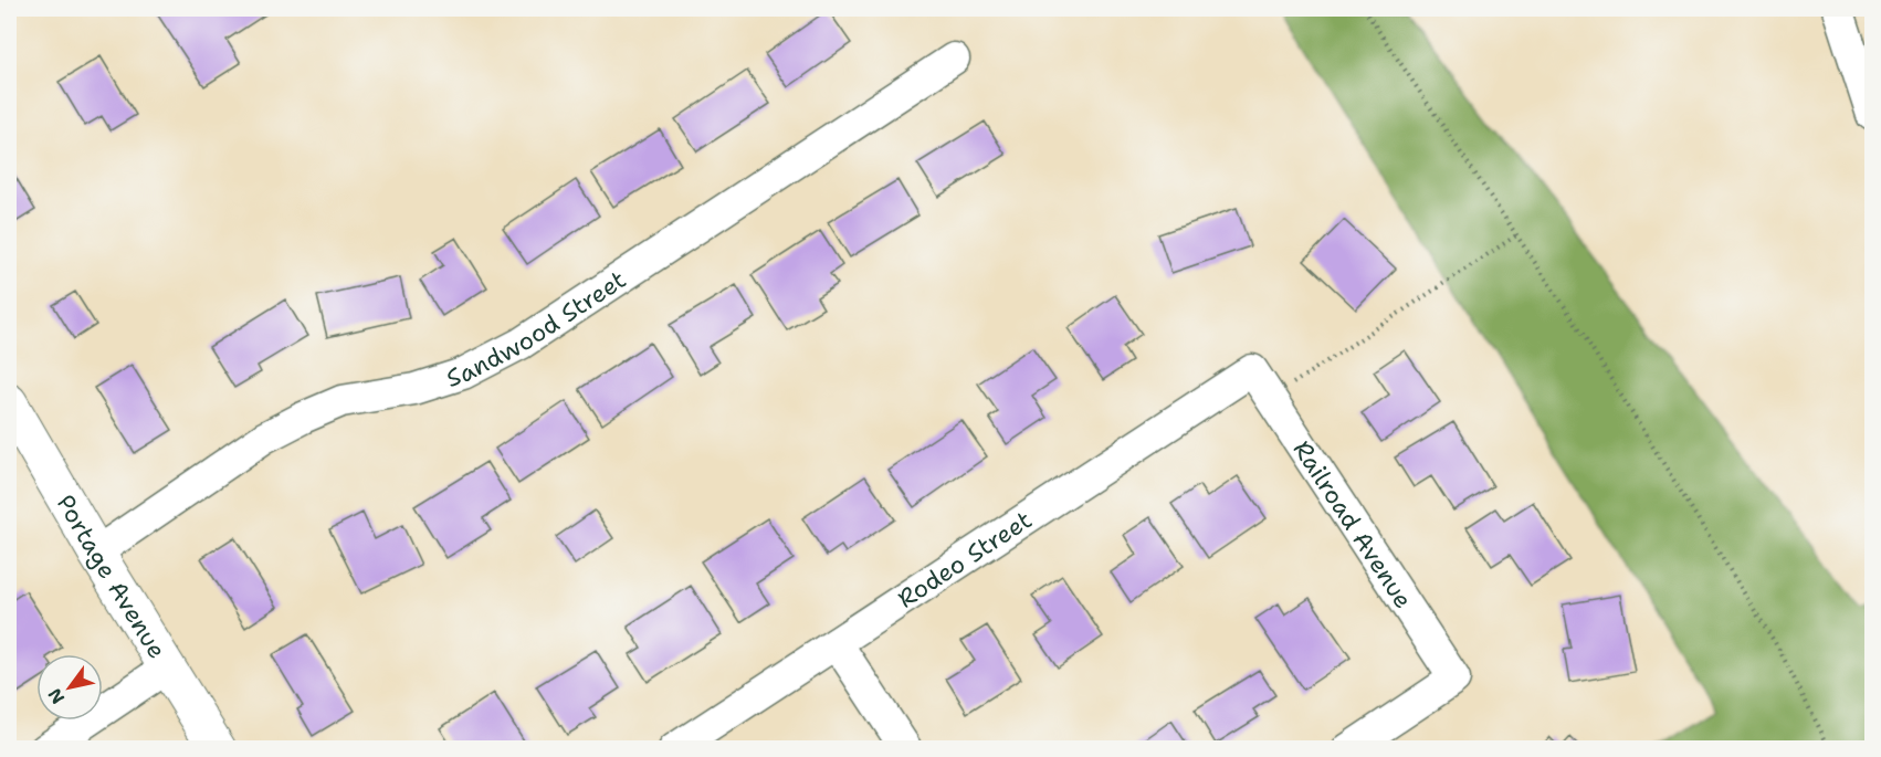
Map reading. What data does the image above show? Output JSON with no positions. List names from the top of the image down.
{
  "streets": {
    "street": [
      "Sandwood Street",
      "Railroad Avenue",
      "Rodeo Street",
      "Portage Avenue"
    ]
  },
  "crossings": [
    ["Sandwood Street", "Portage Avenue"],
    ["Railroad Avenue", "Rodeo Street"]
  ],
  "north": "bottom left"
}
